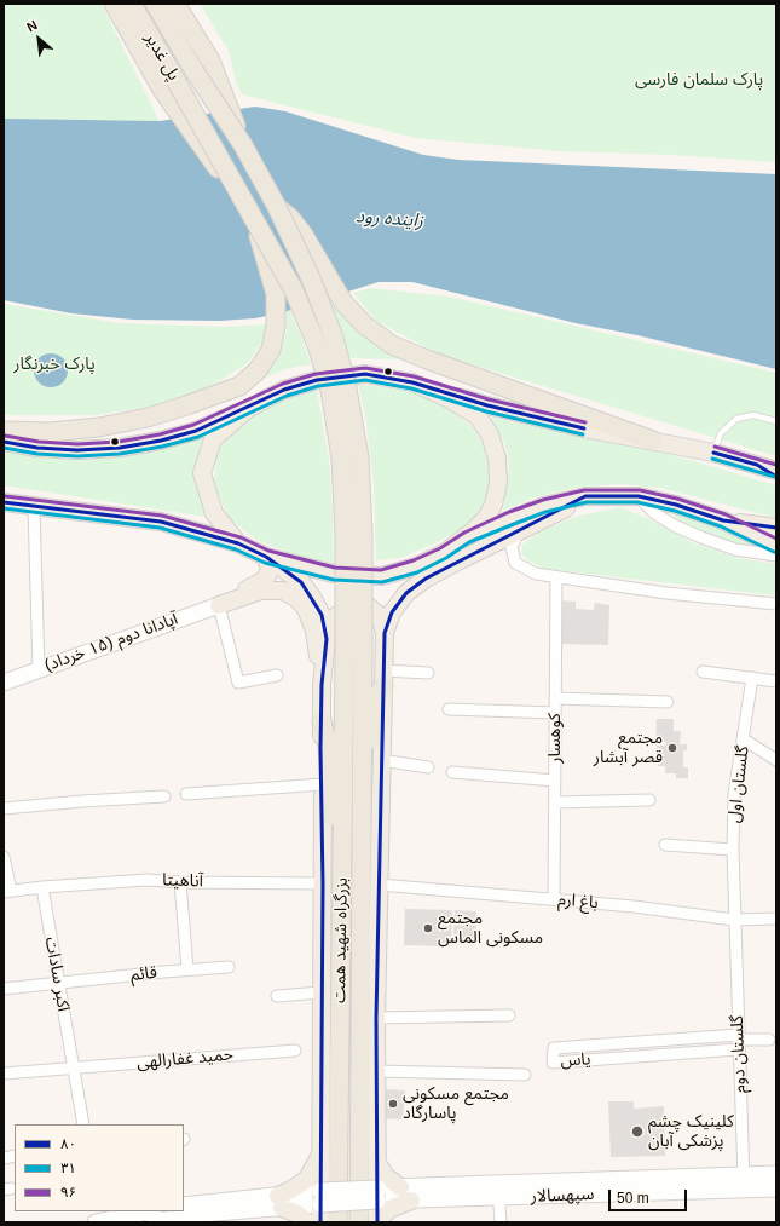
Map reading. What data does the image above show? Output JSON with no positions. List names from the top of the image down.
{
  "streets": {
    "highway": ["پل غدیر", "بزرگراه شهید همت"],
    "main road": ["آپادانا دوم (۱۵ خرداد)", "سپهسالار"],
    "street": [
      "کوهسار",
      "گلستان اول",
      "آناهیتا",
      "باغ ارم",
      "اکبر سادات",
      "قائم",
      "گلستان دوم",
      "حمید غفارالهی",
      "یاس"
    ]
  },
  "crossings": [
    ["پل غدیر", "بزرگراه شهید همت"],
    ["کوهسار", "باغ ارم"],
    ["گلستان اول", "باغ ارم"],
    ["گلستان اول", "گلستان دوم"],
    ["آناهیتا", "اکبر سادات"],
    ["باغ ارم", "گلستان دوم"],
    ["اکبر سادات", "قائم"],
    ["اکبر سادات", "حمید غفارالهی"],
    ["گلستان دوم", "یاس"],
    ["گلستان دوم", "سپهسالار"]
  ],
  "water": ["زاینده رود"],
  "parks": ["پارک سلمان فارسی", "پارک خبرنگار"],
  "places": [
    "مجتمع قصر آبشار",
    "مجتمع مسکونی الماس",
    "مجتمع مسکونی پاسارگاد",
    "کلینیک چشم پزشکی آبان"
  ],
  "lines": ["transit line ۹۶", "transit line ۸۰", "transit line ۳۱"],
  "legend": ["۸۰", "۳۱", "۹۶"],
  "scale_bar": "50 m",
  "north": "top left"
}
